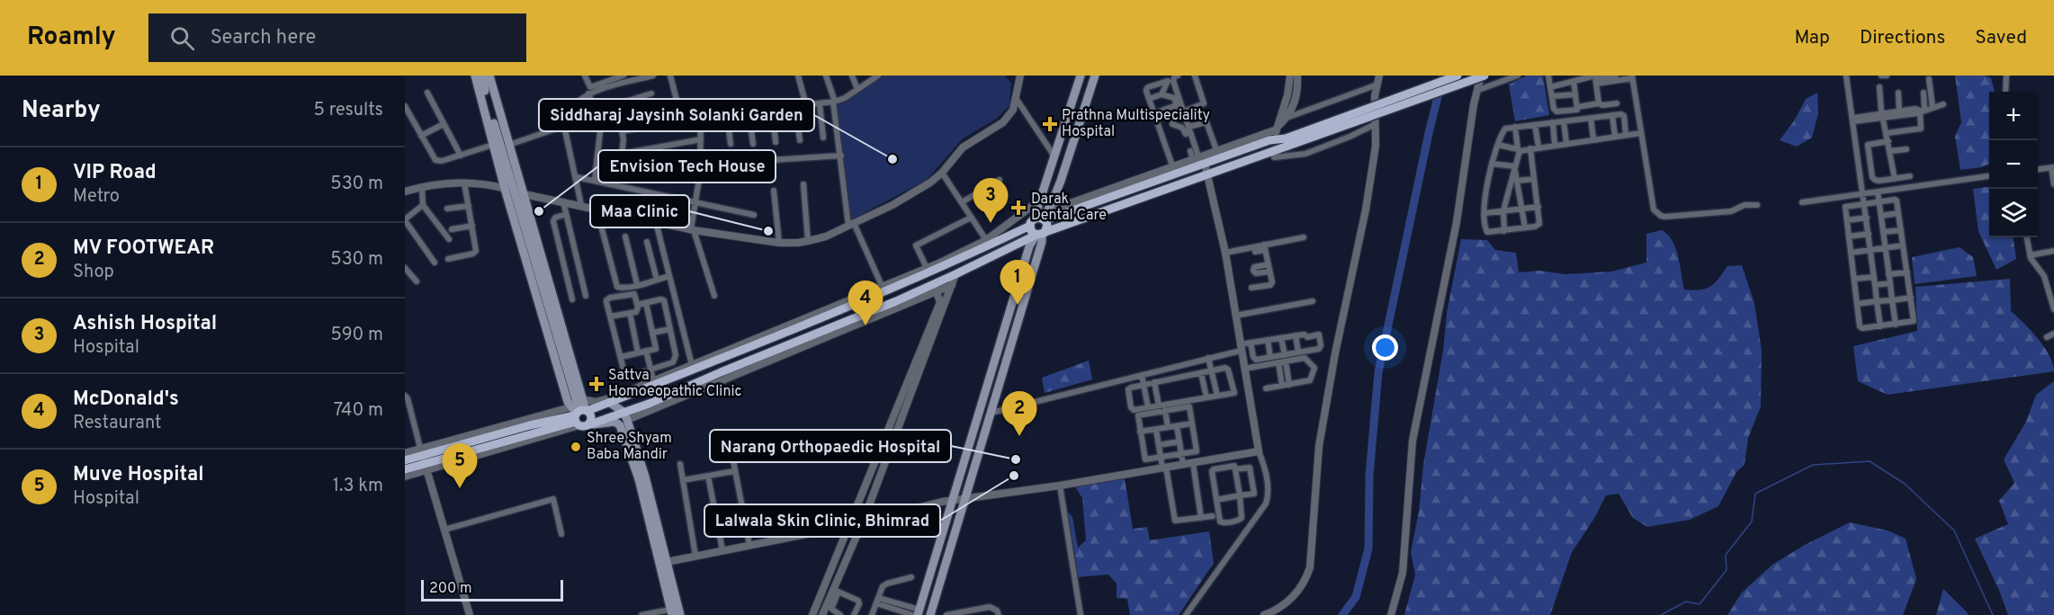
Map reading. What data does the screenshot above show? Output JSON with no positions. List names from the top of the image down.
{
  "places": {
    "health": ["Prathna Multispeciality Hospital", "Darak Dental Care", "Sattva Homoeopathic Clinic"],
    "other": [
      "Siddharaj Jaysinh Solanki Garden",
      "Envision Tech House",
      "Maa Clinic",
      "Shree Shyam Baba Mandir",
      "Narang Orthopaedic Hospital",
      "Lalwala Skin Clinic, Bhimrad"
    ]
  },
  "scale_bar": "200 m",
  "page": {
    "header": "Roamly",
    "search": "Search here",
    "nav": ["Map", "Directions", "Saved"],
    "heading": ["Nearby", "5 results"],
    "map_buttons": ["+", "−"],
    "list": [
      {
        "mark": "1",
        "name": "VIP Road",
        "note": "Metro",
        "value": "530 m"
      },
      {
        "mark": "2",
        "name": "MV FOOTWEAR",
        "note": "Shop",
        "value": "530 m"
      },
      {
        "mark": "3",
        "name": "Ashish Hospital",
        "note": "Hospital",
        "value": "590 m"
      },
      {
        "mark": "4",
        "name": "McDonald's",
        "note": "Restaurant",
        "value": "740 m"
      },
      {
        "mark": "5",
        "name": "Muve Hospital",
        "note": "Hospital",
        "value": "1.3 km"
      }
    ],
    "pins": [
      "3",
      "1",
      "4",
      "2",
      "5"
    ],
    "scale": "200 m"
  }
}
